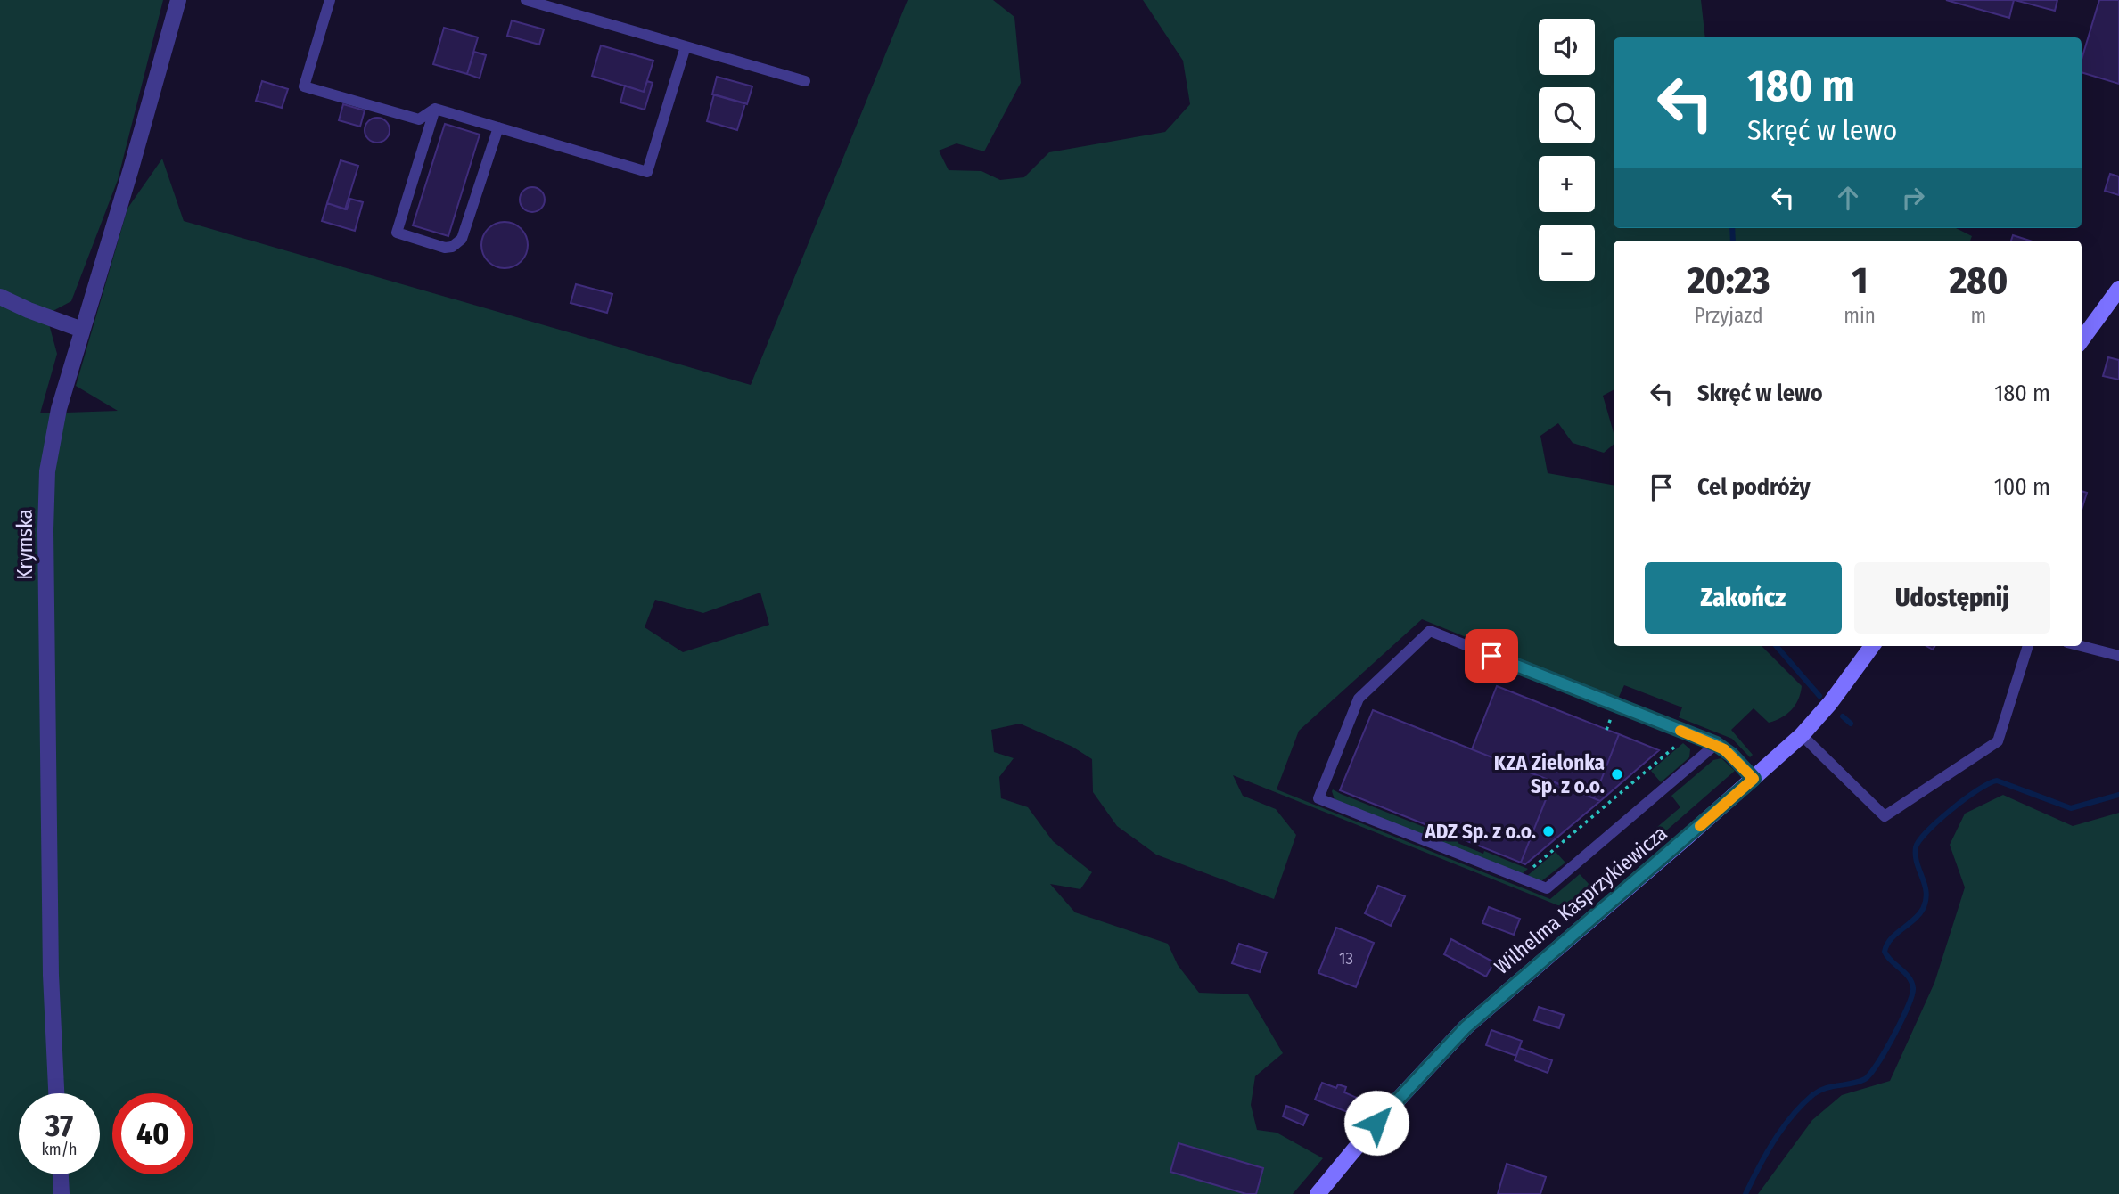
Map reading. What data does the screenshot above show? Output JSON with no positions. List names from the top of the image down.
{
  "streets": {
    "street": ["Krymska", "Wilhelma Kasprzykiewicza"]
  },
  "places": ["KZA Zielonka Sp. z o.o.", "ADZ Sp. z o.o."],
  "house_numbers": ["13"],
  "page": {
    "map_buttons": ["+", "−"],
    "turn": ["180 m", "Skręć w lewo"],
    "eta": [
      "20:23",
      "Przyjazd",
      "1",
      "min",
      "280",
      "m"
    ],
    "list": [
      {
        "name": "Skręć w lewo",
        "value": "180 m"
      },
      {
        "name": "Cel podróży",
        "value": "100 m"
      }
    ],
    "buttons": ["Zakończ", "Udostępnij"],
    "speed": "37 km/h",
    "limit": "40"
  }
}
